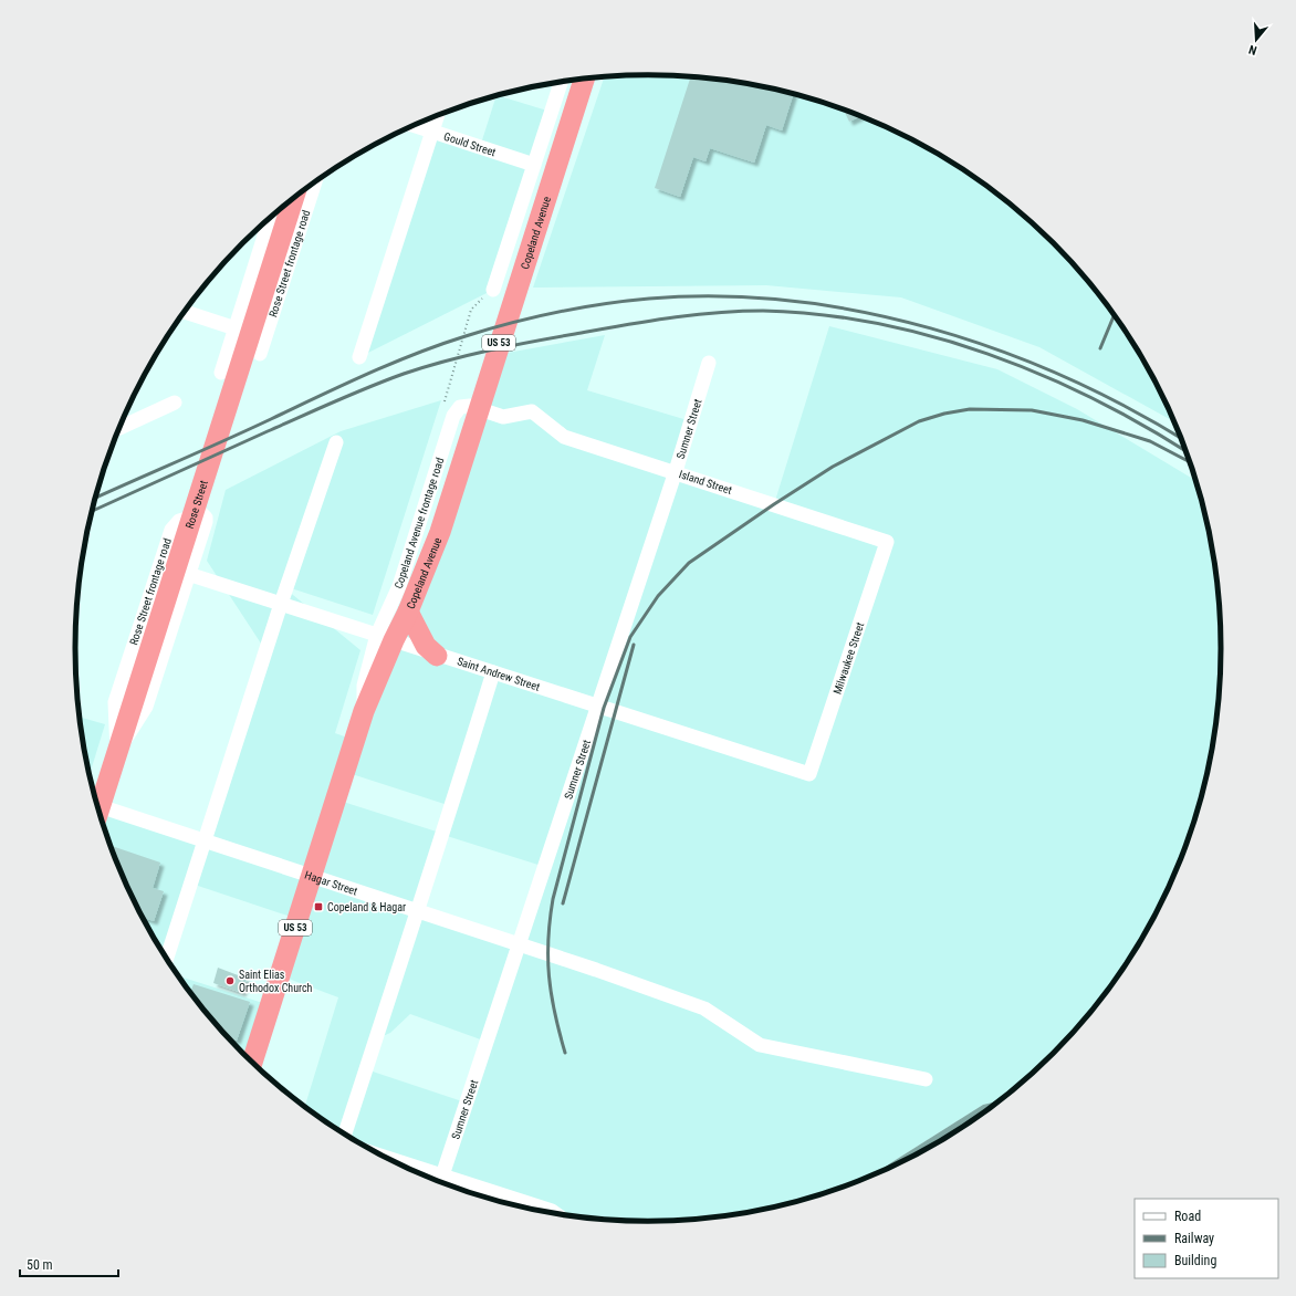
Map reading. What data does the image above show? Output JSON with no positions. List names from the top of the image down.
{
  "streets": {
    "highway": ["Copeland Avenue", "US 53", "Rose Street"],
    "street": [
      "Gould Street",
      "Rose Street frontage road",
      "Sumner Street",
      "Island Street",
      "Copeland Avenue frontage road",
      "Milwaukee Street",
      "Saint Andrew Street",
      "Hagar Street"
    ]
  },
  "crossings": [
    ["Copeland Avenue", "Copeland Avenue frontage road"],
    ["Copeland Avenue", "Saint Andrew Street"],
    ["Copeland Avenue", "Hagar Street"],
    ["Rose Street frontage road", "Rose Street"],
    ["Rose Street frontage road", "Saint Andrew Street"],
    ["Sumner Street", "Island Street"],
    ["Sumner Street", "Saint Andrew Street"],
    ["Sumner Street", "Hagar Street"],
    ["Island Street", "Copeland Avenue frontage road"],
    ["Island Street", "Milwaukee Street"],
    ["Copeland Avenue frontage road", "Saint Andrew Street"],
    ["Milwaukee Street", "Saint Andrew Street"]
  ],
  "places": {
    "transit": ["Copeland & Hagar"],
    "other": ["Saint Elias Orthodox Church"]
  },
  "legend": ["Road", "Railway", "Building"],
  "scale_bar": "50 m",
  "north": "bottom"
}
